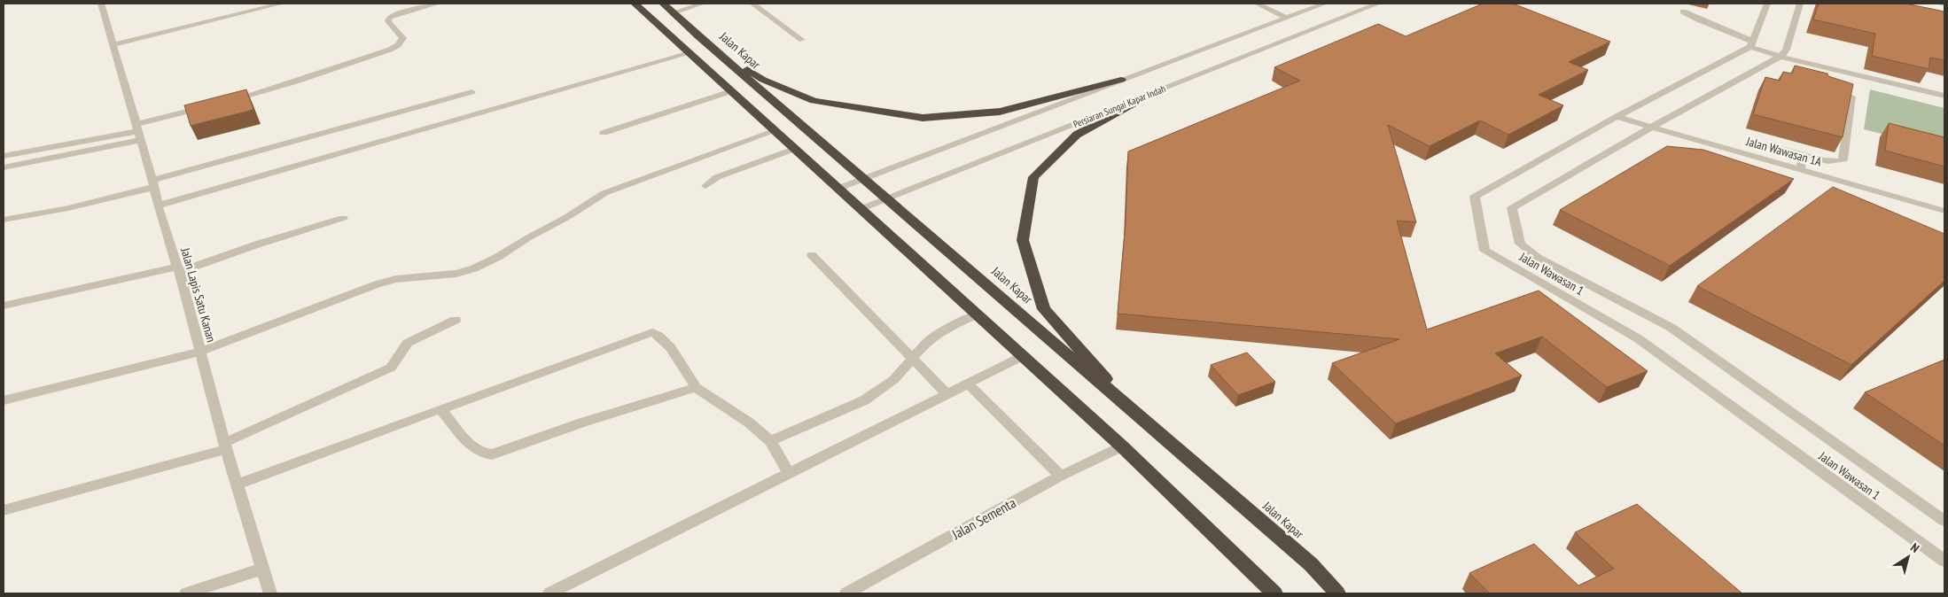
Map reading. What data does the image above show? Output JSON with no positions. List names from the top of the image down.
{
  "streets": {
    "highway": ["Jalan Kapar"],
    "street": [
      "Persiaran Sungai Kapar Indah",
      "Jalan Wawasan 1A",
      "Jalan Wawasan 1",
      "Jalan Lapis Satu Kanan",
      "Jalan Sementa"
    ]
  },
  "crossings": [
    ["Jalan Kapar", "Persiaran Sungai Kapar Indah"],
    ["Jalan Wawasan 1A", "Jalan Wawasan 1"]
  ],
  "north": "top right"
}
